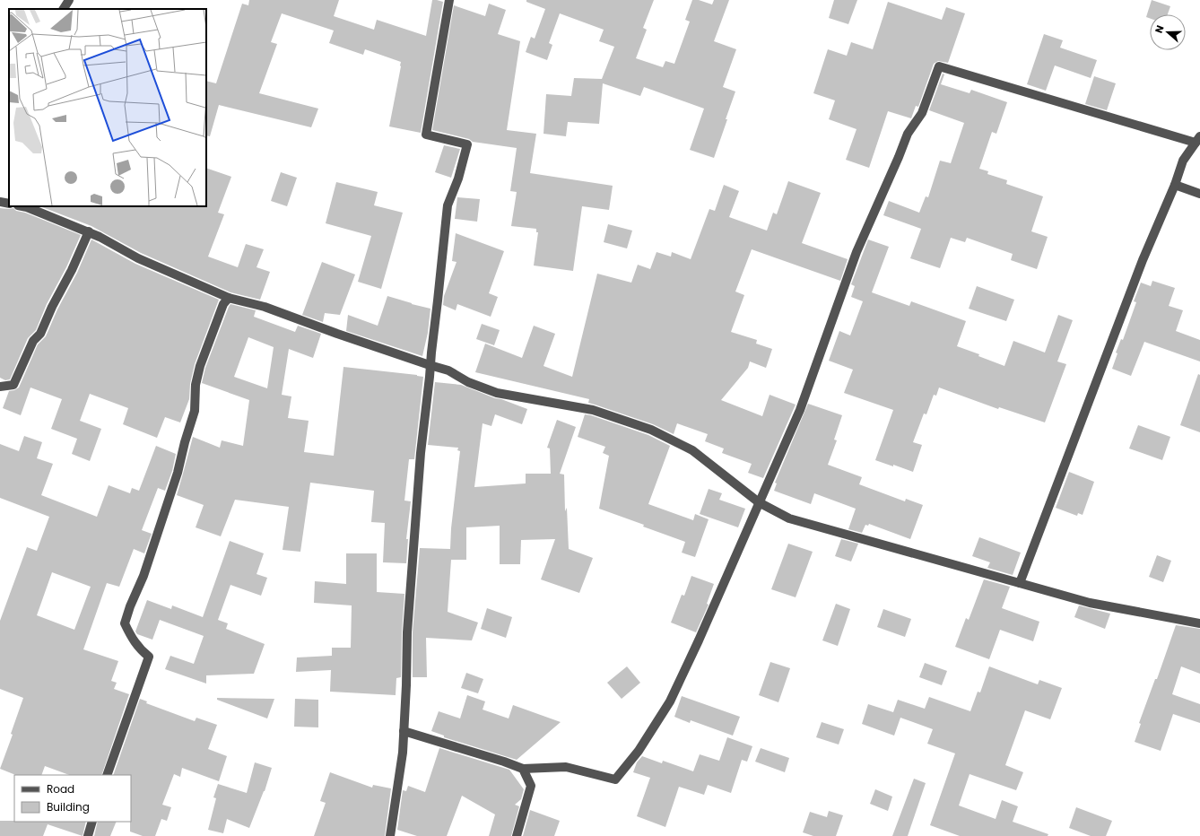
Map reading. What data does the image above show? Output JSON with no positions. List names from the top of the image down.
{
  "legend": ["Road", "Building"],
  "north": "left"
}
